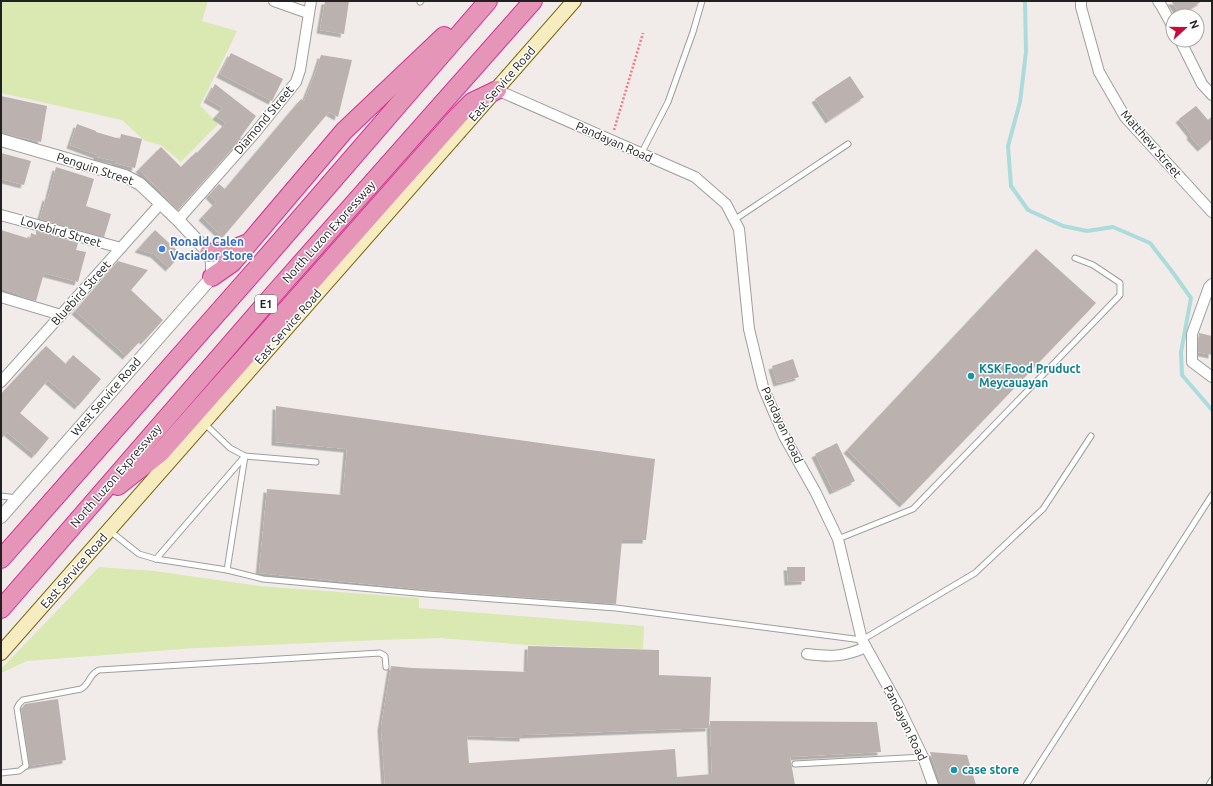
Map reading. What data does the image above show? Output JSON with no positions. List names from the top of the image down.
{
  "streets": {
    "highway": ["North Luzon Expressway", "E1"],
    "main road": ["East Service Road"],
    "street": [
      "Diamond Street",
      "Pandayan Road",
      "Matthew Street",
      "Penguin Street",
      "Lovebird Street",
      "Bluebird Street",
      "West Service Road"
    ]
  },
  "crossings": [
    ["East Service Road", "Pandayan Road"],
    ["Diamond Street", "Penguin Street"],
    ["Penguin Street", "Bluebird Street"],
    ["Lovebird Street", "Bluebird Street"]
  ],
  "places": ["Ronald Calen Vaciador Store", "KSK Food Pruduct Meycauayan", "case store"],
  "north": "right"
}
